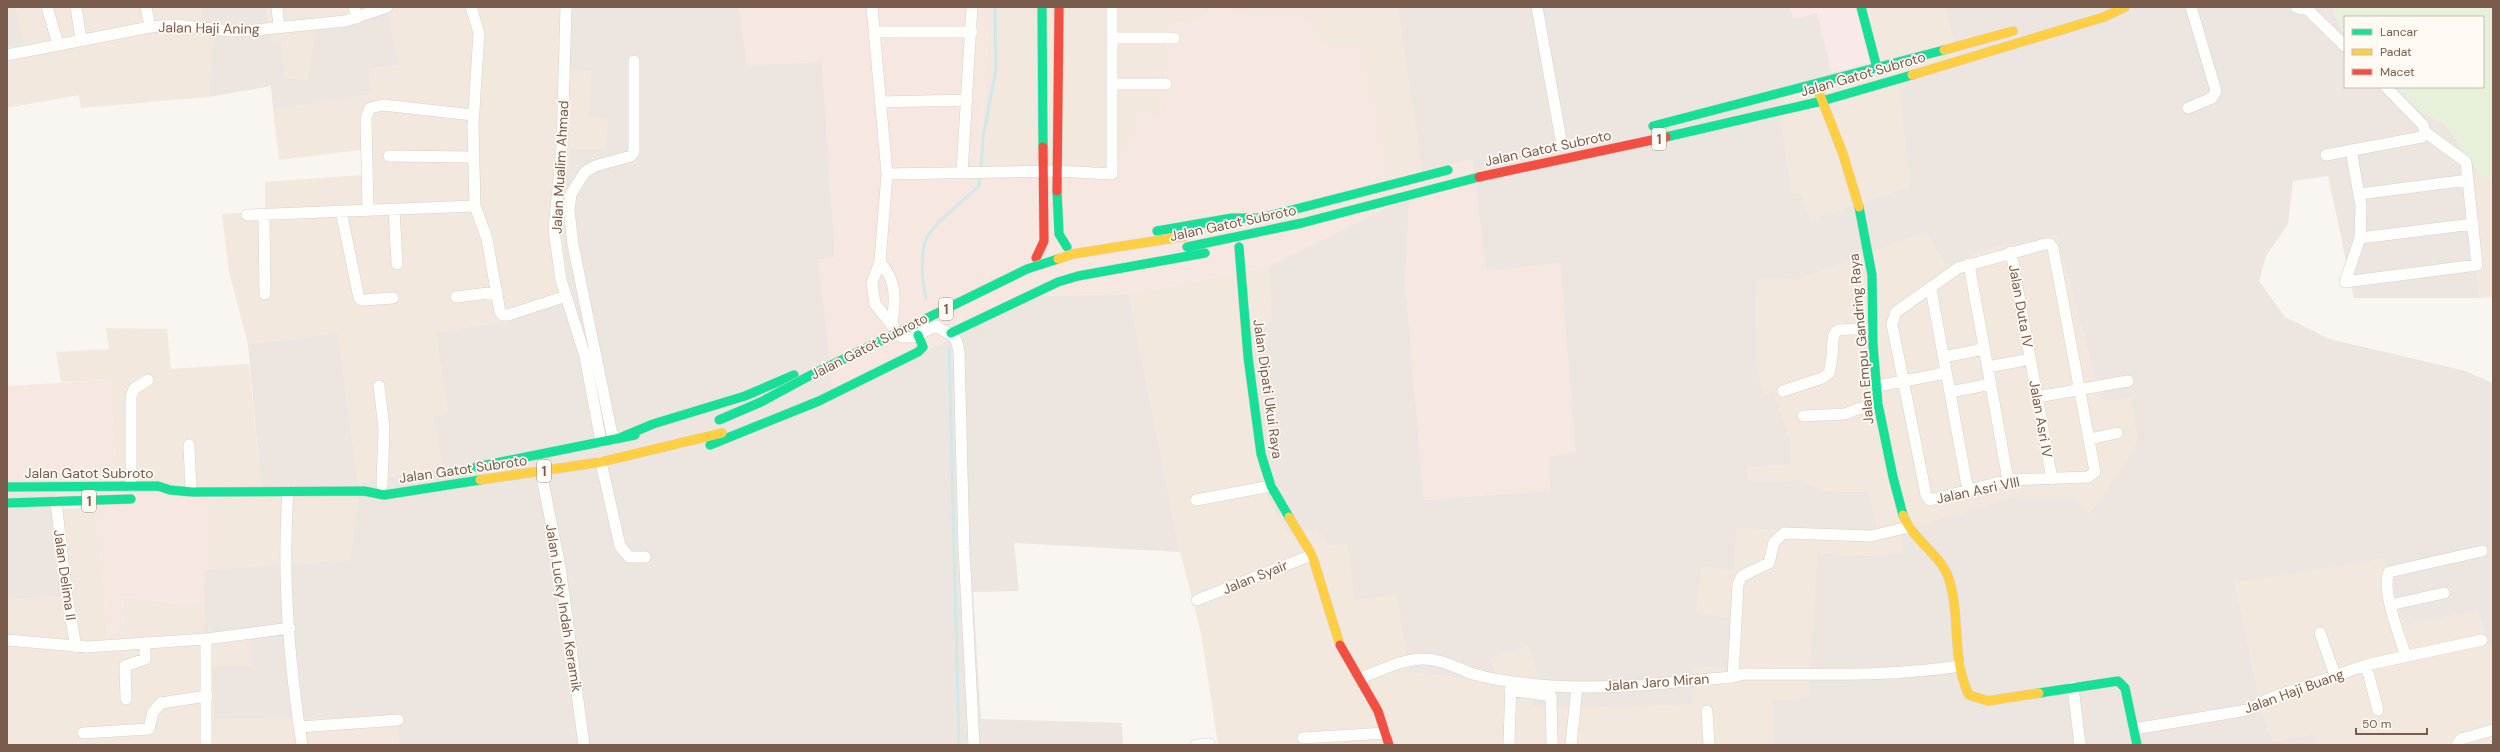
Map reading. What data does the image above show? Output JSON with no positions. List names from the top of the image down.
{
  "streets": {
    "main road": [
      "Jalan Gatot Subroto",
      "1",
      "Jalan Empu Gandring Raya",
      "Jalan Dipati Ukui Raya"
    ],
    "street": [
      "Jalan Haji Aning",
      "Jalan Mualim Ahmad",
      "Jalan Duta IV",
      "Jalan Asri IV",
      "Jalan Asri VIII",
      "Jalan Delima II",
      "Jalan Syair",
      "Jalan Lucky Indah Keramik",
      "Jalan Jaro Miran",
      "Jalan Haji Buang"
    ]
  },
  "crossings": [
    ["Jalan Gatot Subroto", "Jalan Mualim Ahmad"],
    ["Jalan Gatot Subroto", "Jalan Empu Gandring Raya"],
    ["Jalan Gatot Subroto", "Jalan Dipati Ukui Raya"],
    ["Jalan Gatot Subroto", "Jalan Delima II"],
    ["Jalan Gatot Subroto", "Jalan Lucky Indah Keramik"],
    ["Jalan Duta IV", "Jalan Asri IV"],
    ["Jalan Empu Gandring Raya", "Jalan Jaro Miran"],
    ["Jalan Empu Gandring Raya", "Jalan Haji Buang"],
    ["Jalan Dipati Ukui Raya", "Jalan Syair"],
    ["Jalan Dipati Ukui Raya", "Jalan Jaro Miran"],
    ["Jalan Asri IV", "Jalan Asri VIII"]
  ],
  "legend": ["Lancar", "Padat", "Macet"],
  "scale_bar": "50 m"
}
